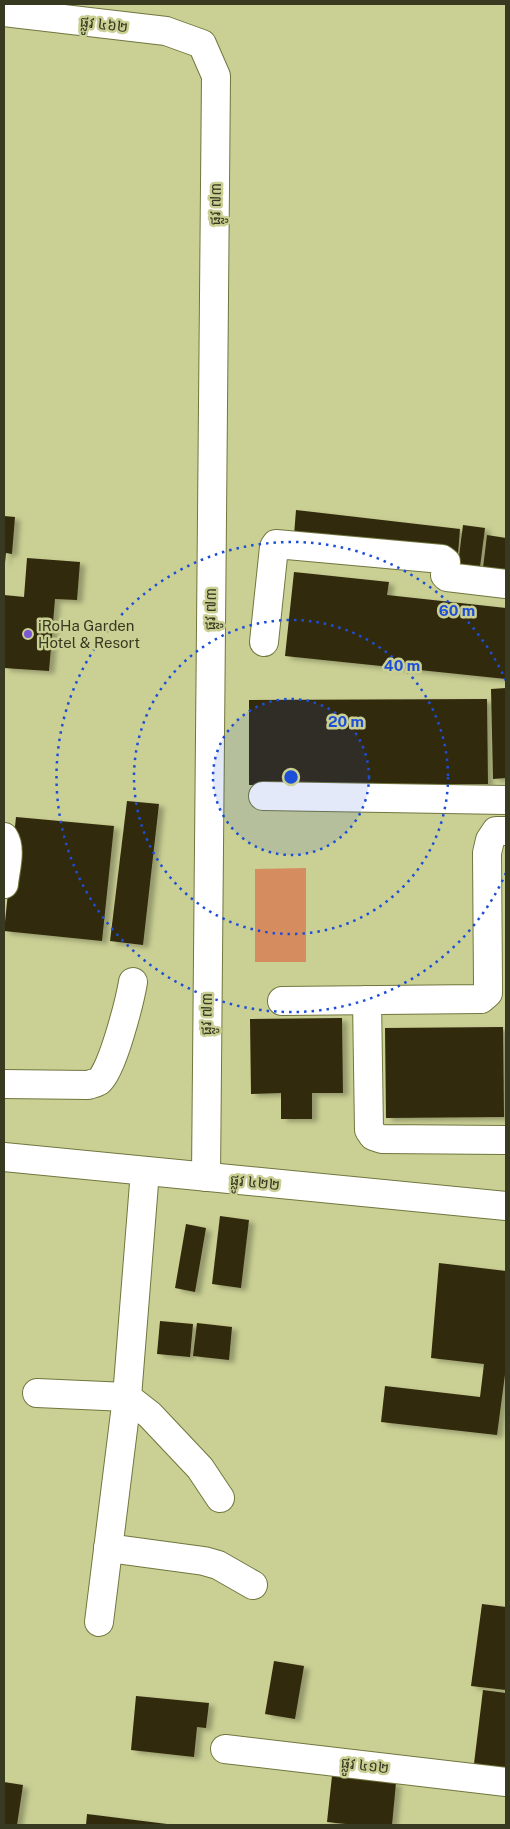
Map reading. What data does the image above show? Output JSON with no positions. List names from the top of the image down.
{
  "streets": {
    "street": [
      "ផ្លូវ ៤៦២",
      "ផ្លូវ ៧៣",
      "ផ្លូវ ៤២២",
      "ផ្លូវ ៤១២"
    ]
  },
  "crossings": [
    ["ផ្លូវ ៤៦២", "ផ្លូវ ៧៣"],
    ["ផ្លូវ ៧៣", "ផ្លូវ ៤២២"]
  ],
  "places": ["iRoHa Garden Hotel & Resort"],
  "rings": ["60 m", "40 m", "20 m"]
}
